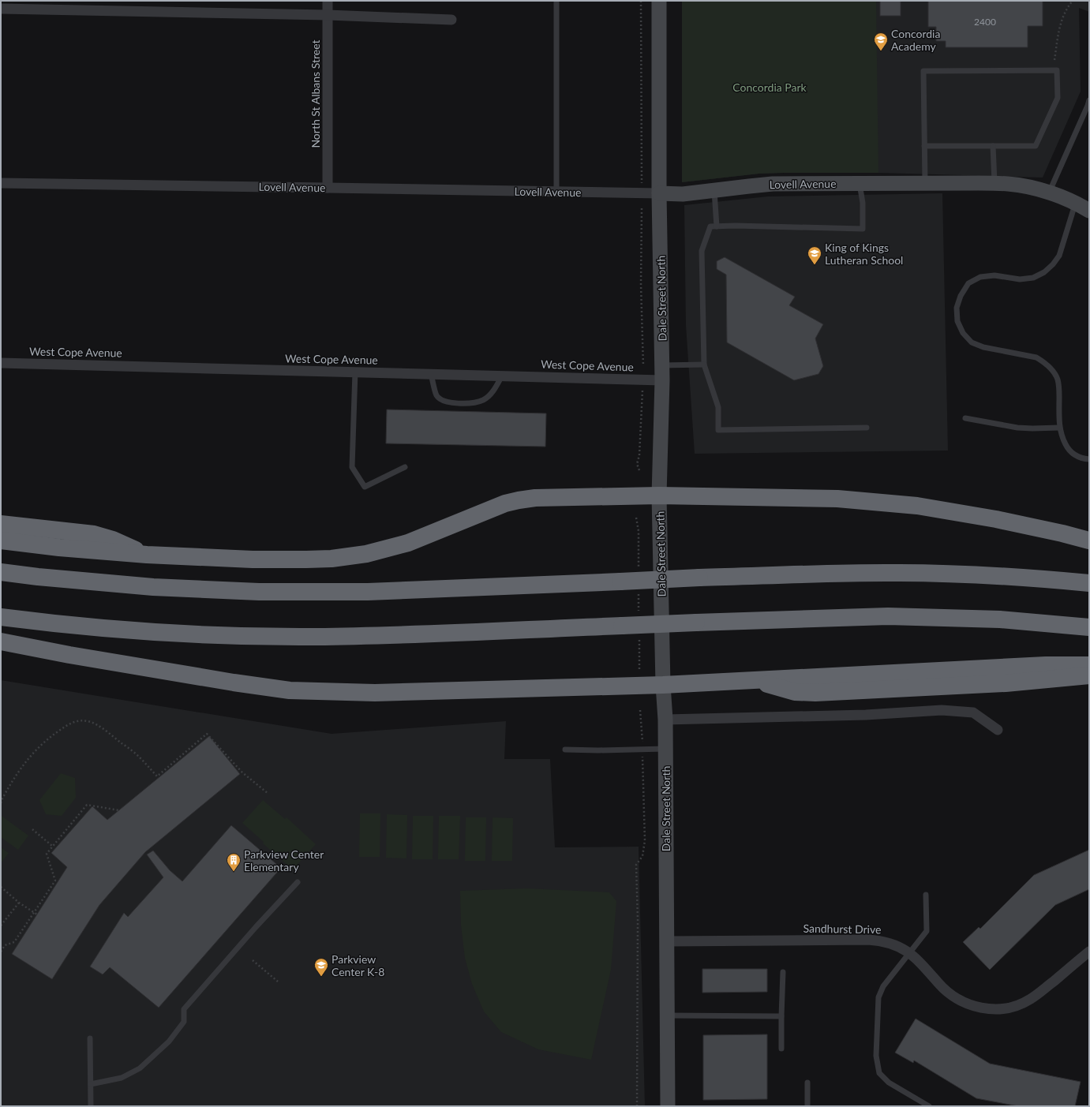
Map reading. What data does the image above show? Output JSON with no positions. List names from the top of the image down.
{
  "streets": {
    "main road": ["Lovell Avenue", "Dale Street North"],
    "street": ["North St Albans Street", "West Cope Avenue", "Sandhurst Drive"]
  },
  "crossings": [
    ["North St Albans Street", "Lovell Avenue"],
    ["Lovell Avenue", "Dale Street North"],
    ["Dale Street North", "West Cope Avenue"],
    ["Dale Street North", "Sandhurst Drive"]
  ],
  "parks": ["Concordia Park"],
  "places": {
    "school or university": ["Concordia Academy", "King of Kings Lutheran School", "Parkview Center K-8"],
    "building": ["Parkview Center Elementary"]
  },
  "house_numbers": ["2400"]
}
